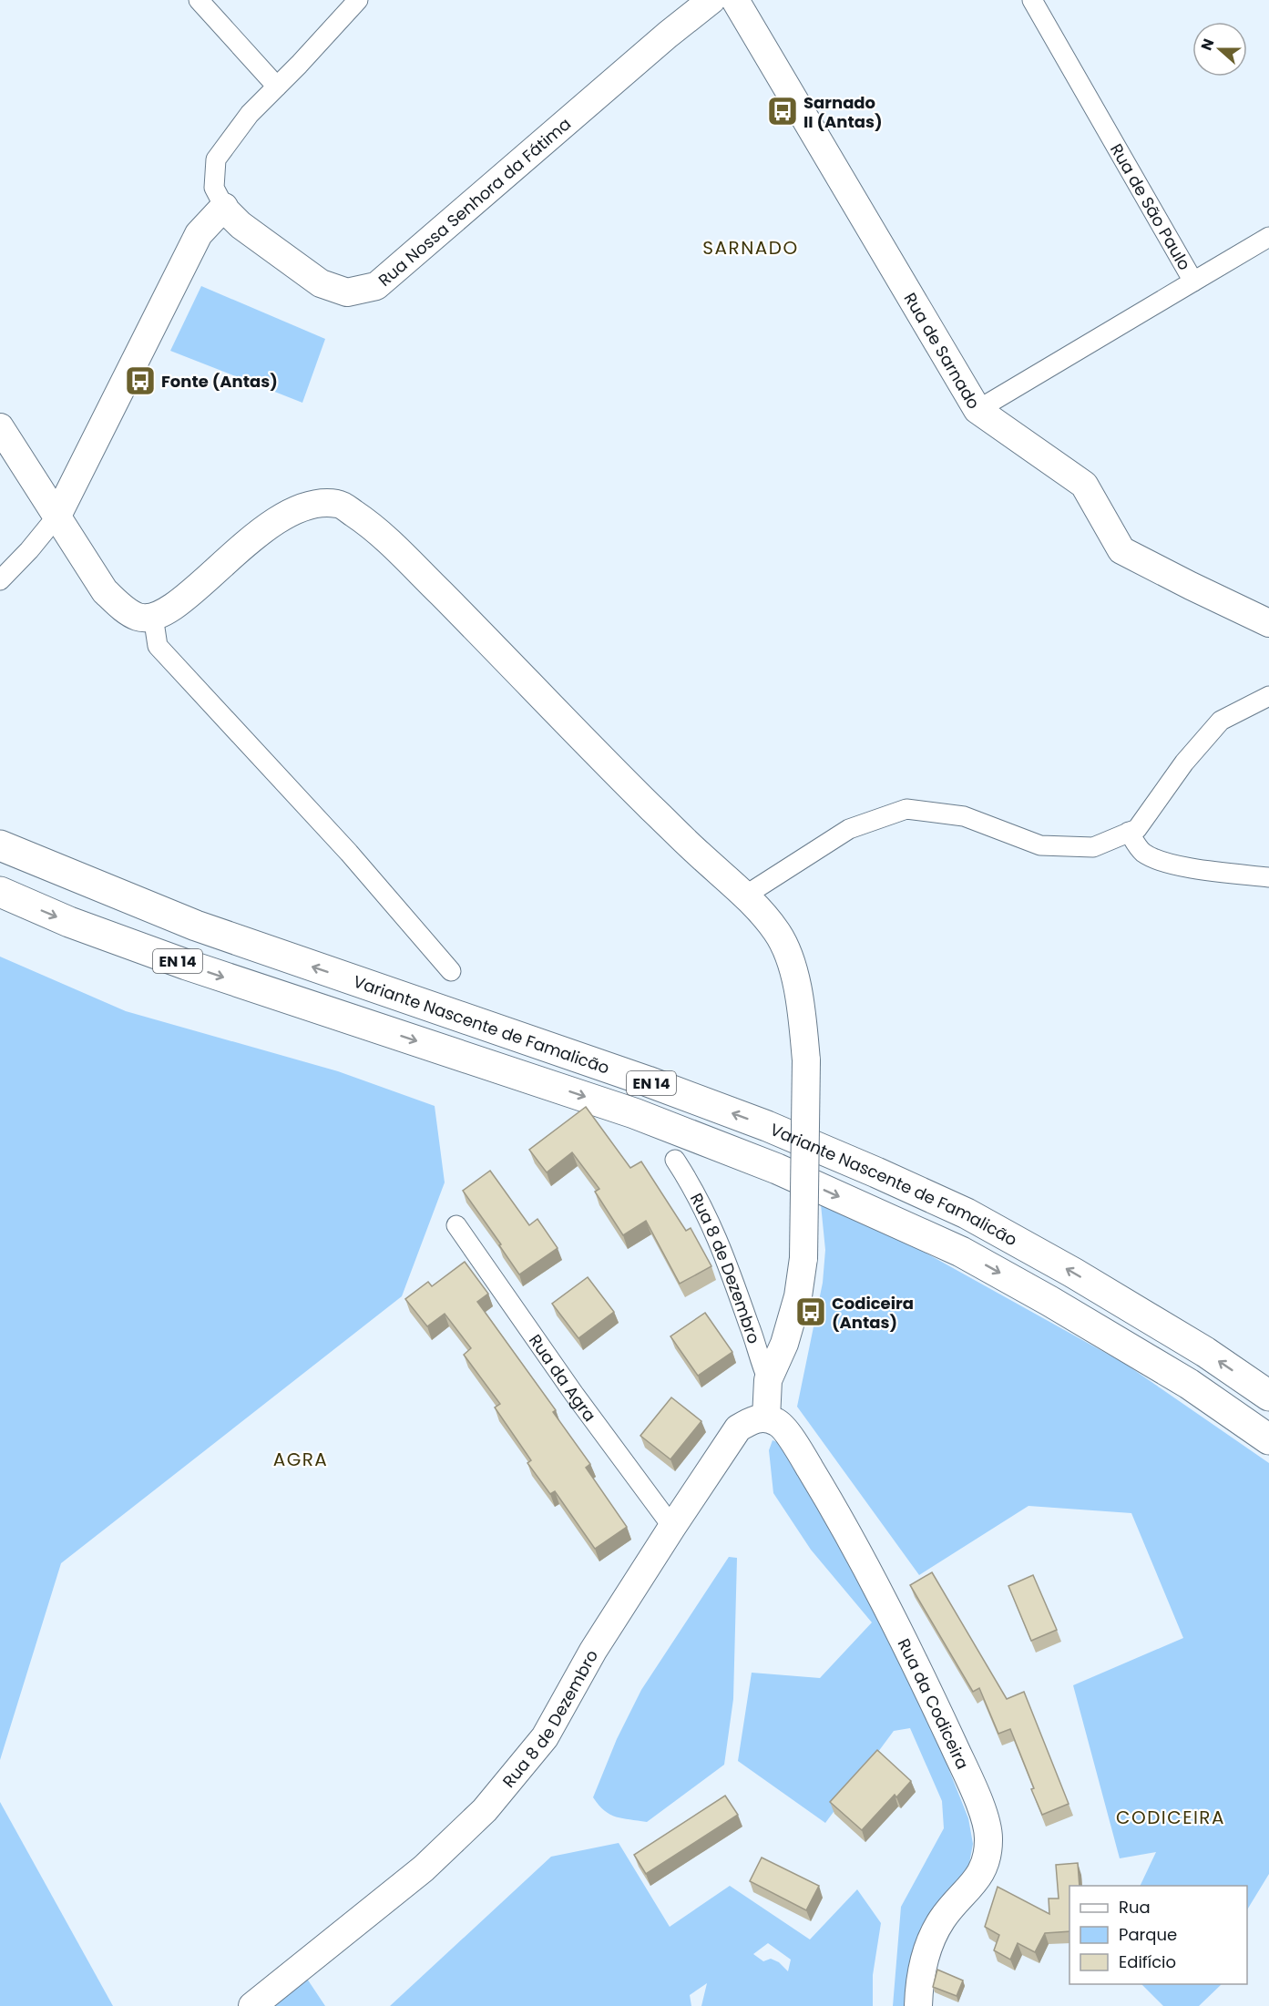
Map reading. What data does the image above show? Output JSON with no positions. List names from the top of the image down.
{
  "streets": {
    "highway": ["EN 14", "Variante Nascente de Famalicão"],
    "street": [
      "Rua Nossa Senhora da Fátima",
      "Rua de São Paulo",
      "Rua de Sarnado",
      "Rua 8 de Dezembro",
      "Rua da Agra",
      "Rua da Codiceira"
    ]
  },
  "crossings": [
    ["Rua de São Paulo", "Rua de Sarnado"],
    ["Rua 8 de Dezembro", "Rua da Agra"],
    ["Rua 8 de Dezembro", "Rua da Codiceira"]
  ],
  "districts": ["SARNADO", "AGRA", "CODICEIRA"],
  "places": {
    "bus stop": ["Sarnado II (Antas)", "Fonte (Antas)", "Codiceira (Antas)"]
  },
  "legend": ["Rua", "Parque", "Edifício"],
  "north": "left"
}
